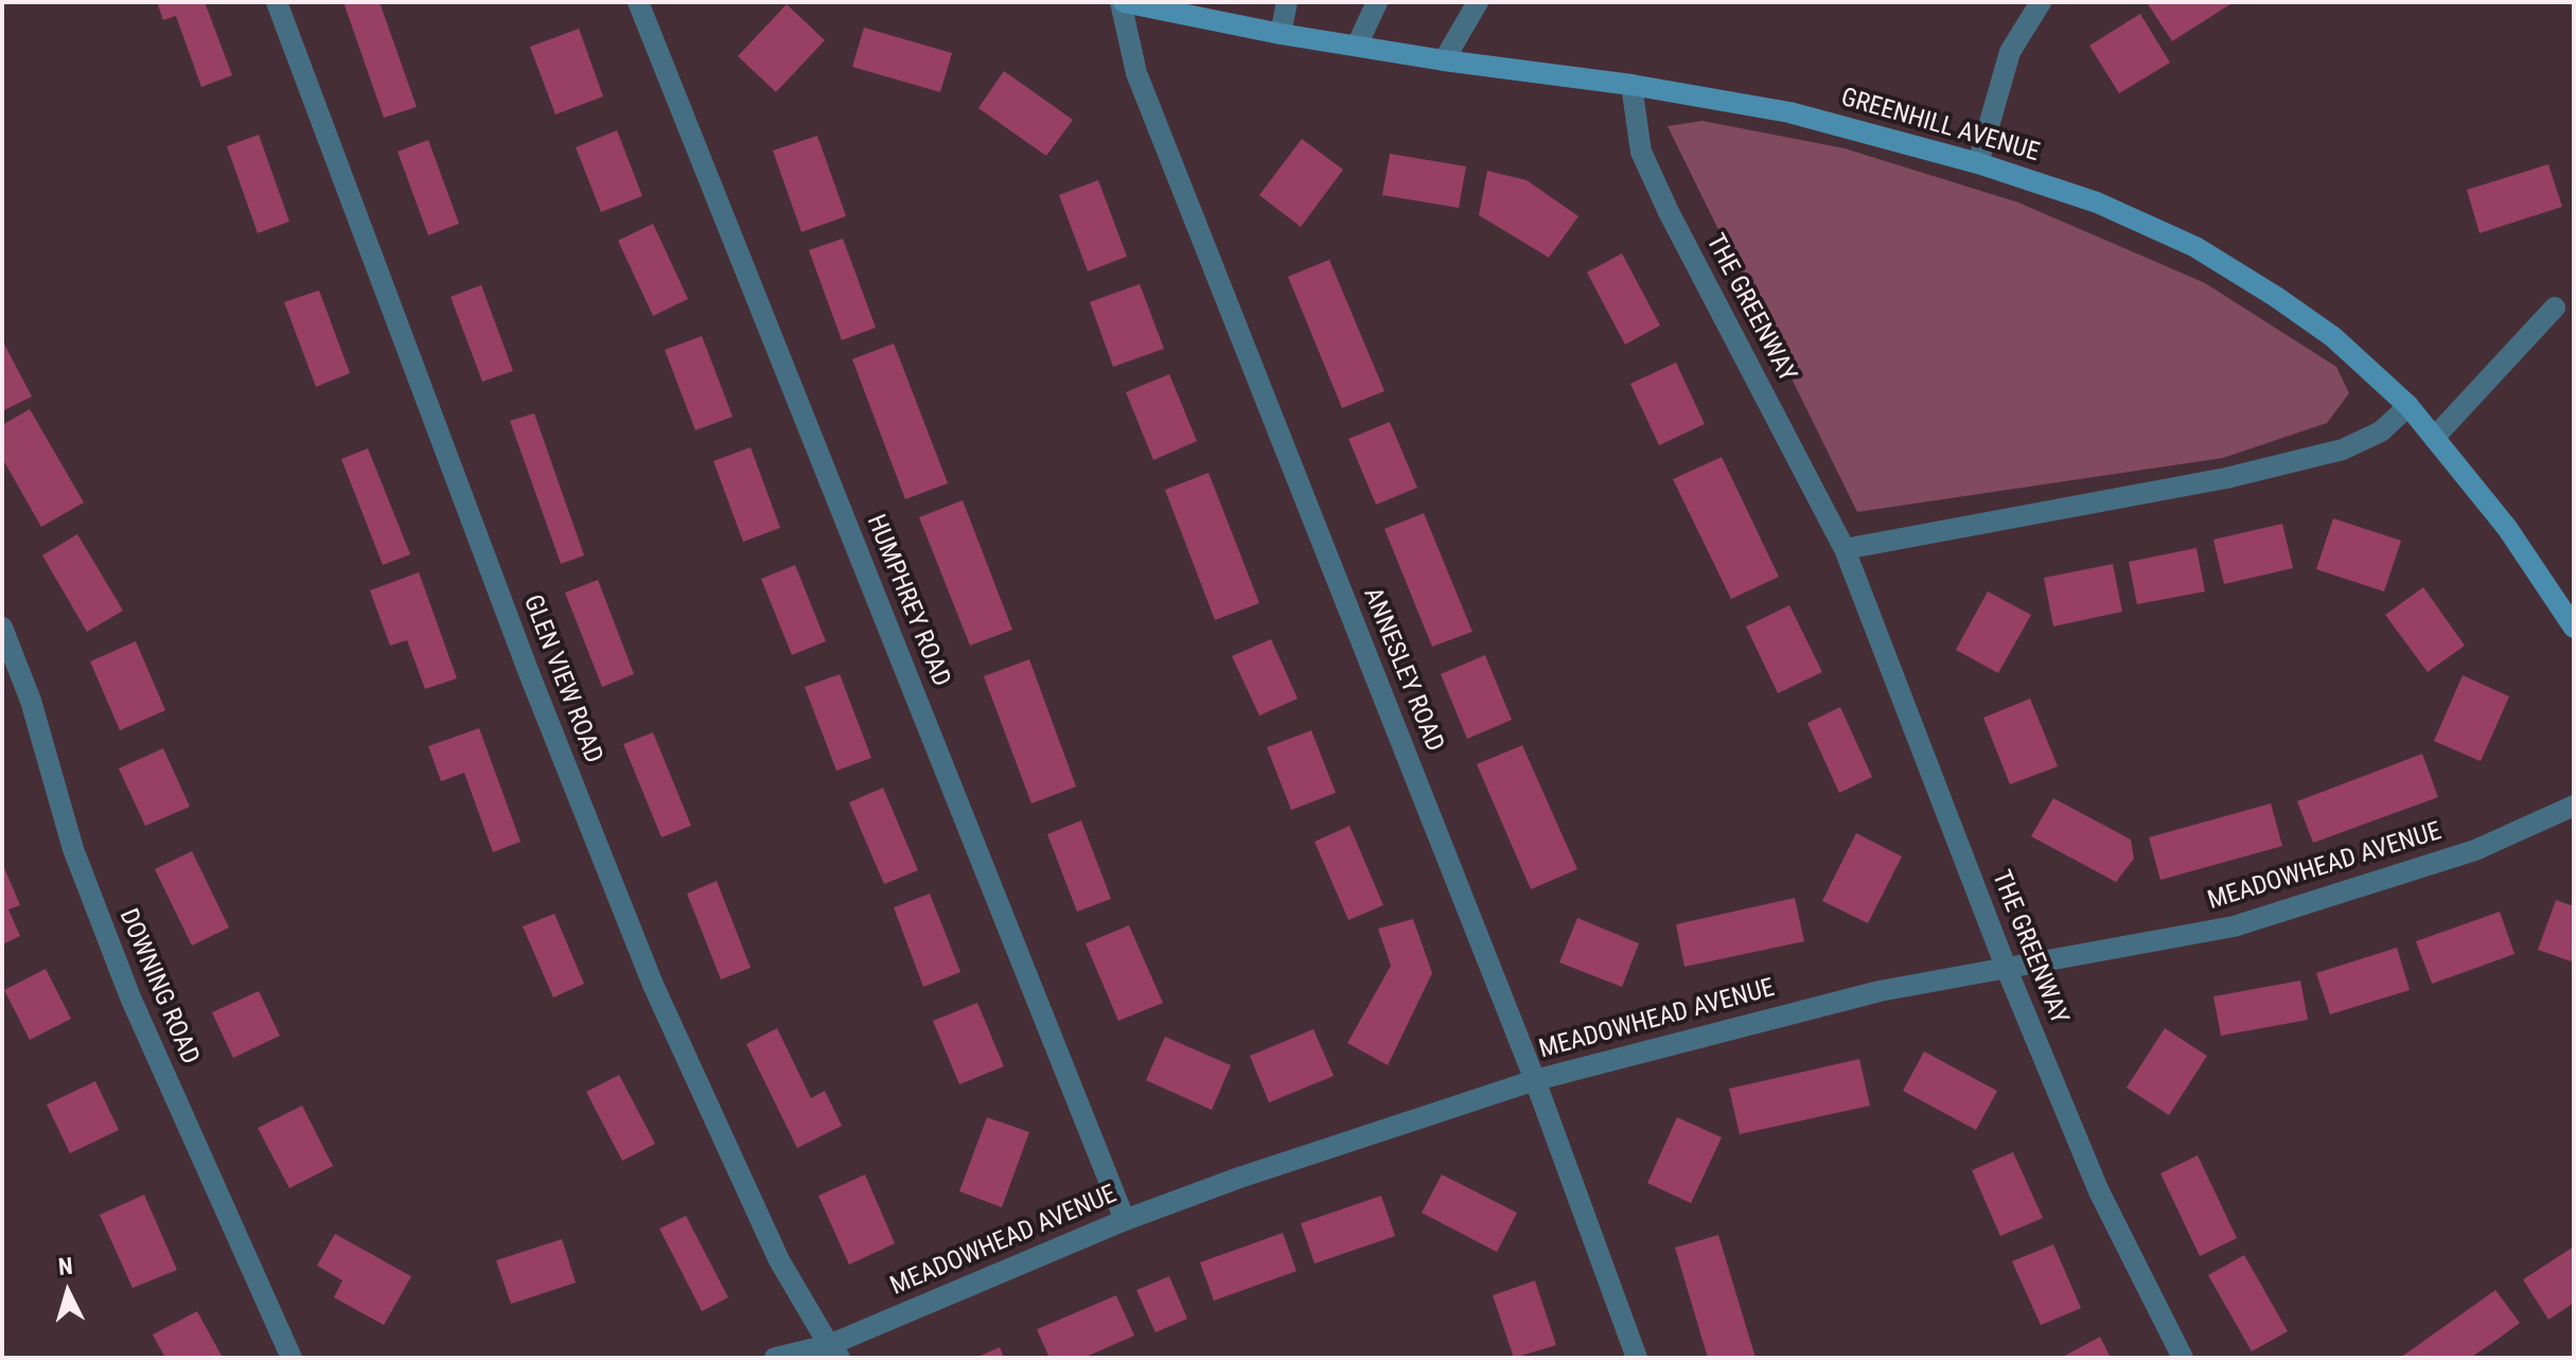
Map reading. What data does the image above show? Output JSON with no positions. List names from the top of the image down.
{
  "streets": {
    "street": [
      "GREENHILL AVENUE",
      "THE GREENWAY",
      "HUMPHREY ROAD",
      "ANNESLEY ROAD",
      "GLEN VIEW ROAD",
      "MEADOWHEAD AVENUE",
      "DOWNING ROAD"
    ]
  },
  "crossings": [
    ["GREENHILL AVENUE", "THE GREENWAY"],
    ["GREENHILL AVENUE", "ANNESLEY ROAD"],
    ["THE GREENWAY", "MEADOWHEAD AVENUE"],
    ["HUMPHREY ROAD", "MEADOWHEAD AVENUE"],
    ["ANNESLEY ROAD", "MEADOWHEAD AVENUE"],
    ["GLEN VIEW ROAD", "MEADOWHEAD AVENUE"]
  ],
  "north": "top"
}
